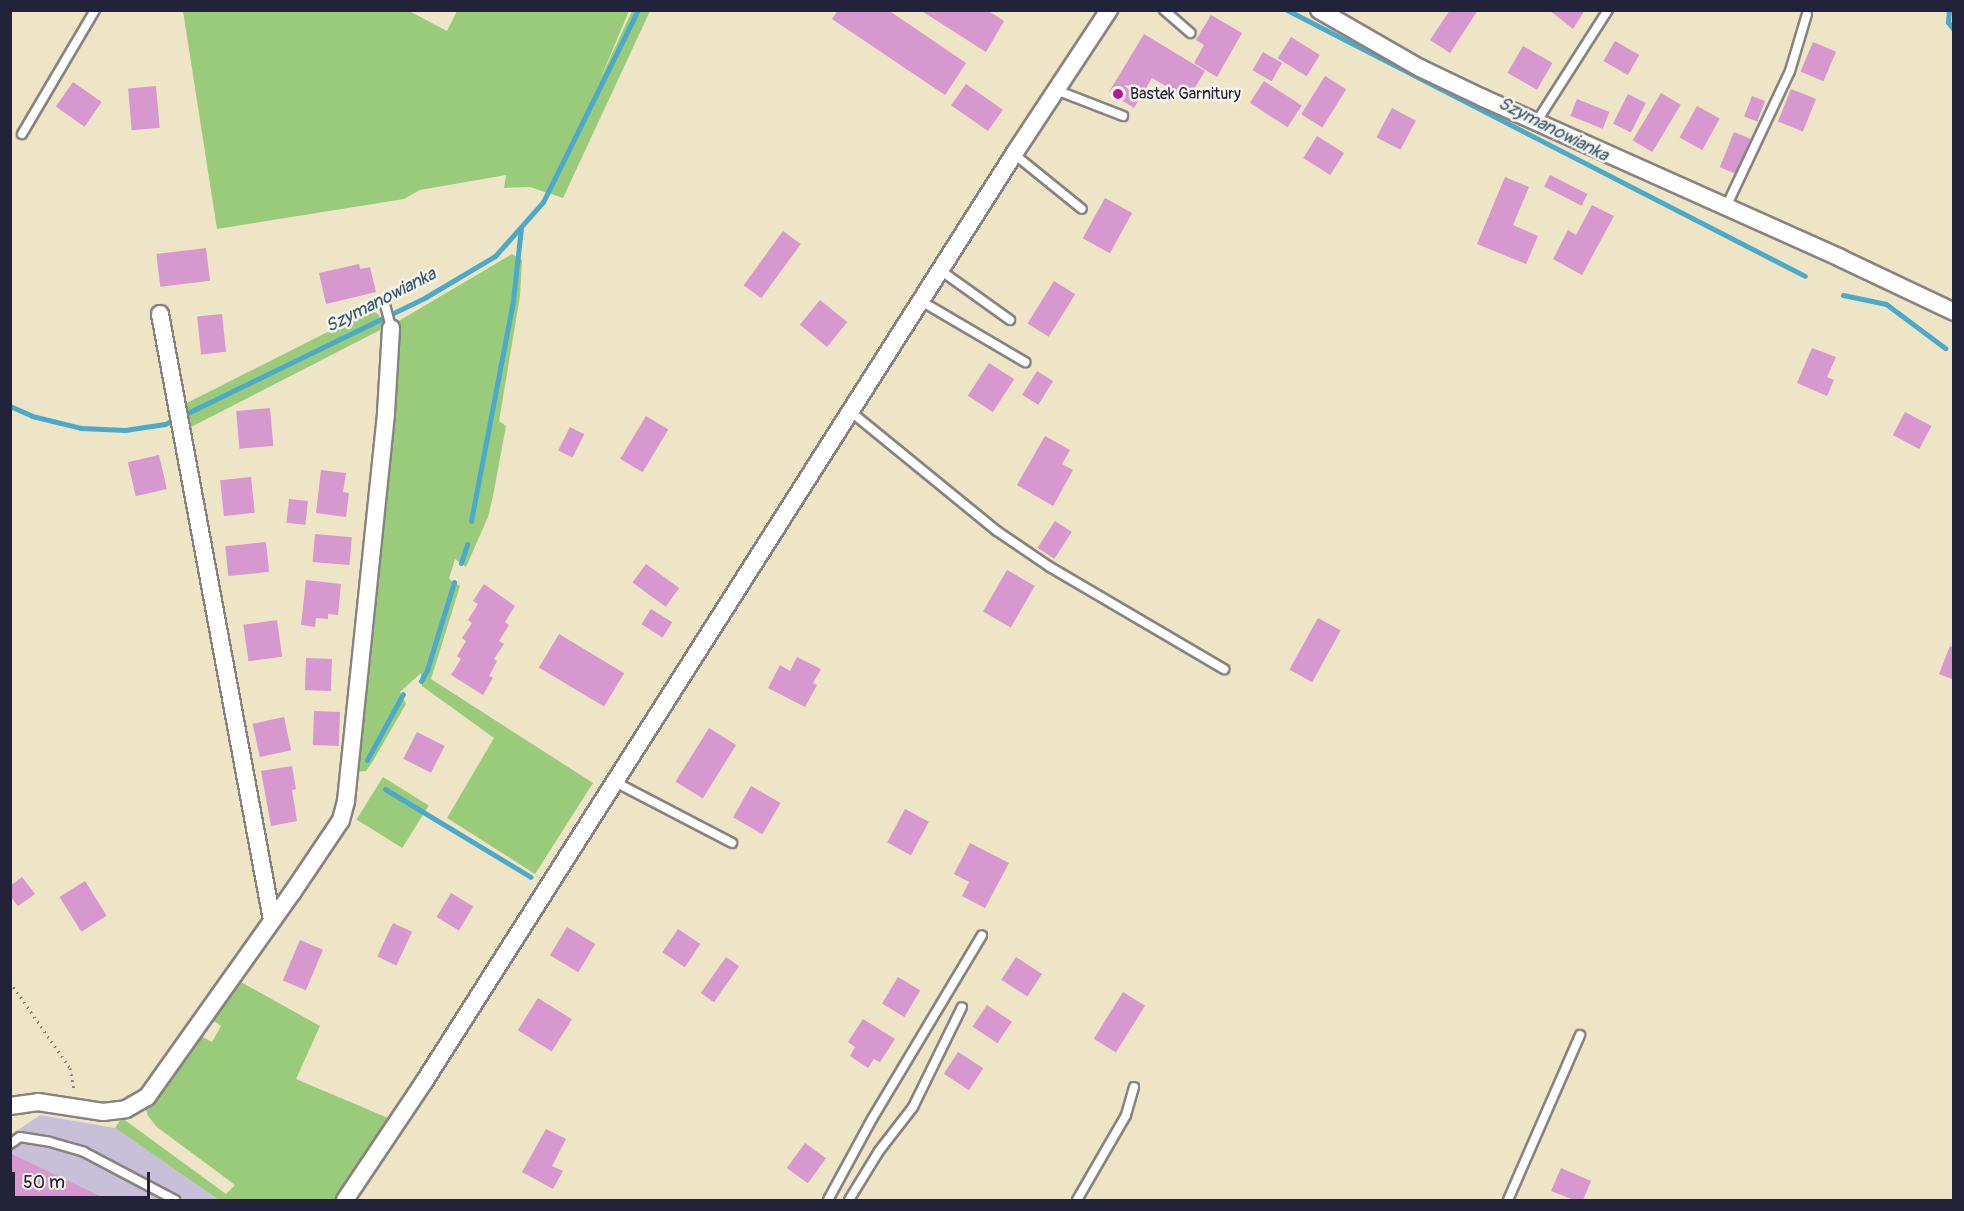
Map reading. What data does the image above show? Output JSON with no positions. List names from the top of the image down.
{
  "water": ["Szymanowianka"],
  "places": ["Bastek Garnitury"],
  "scale_bar": "50 m"
}
